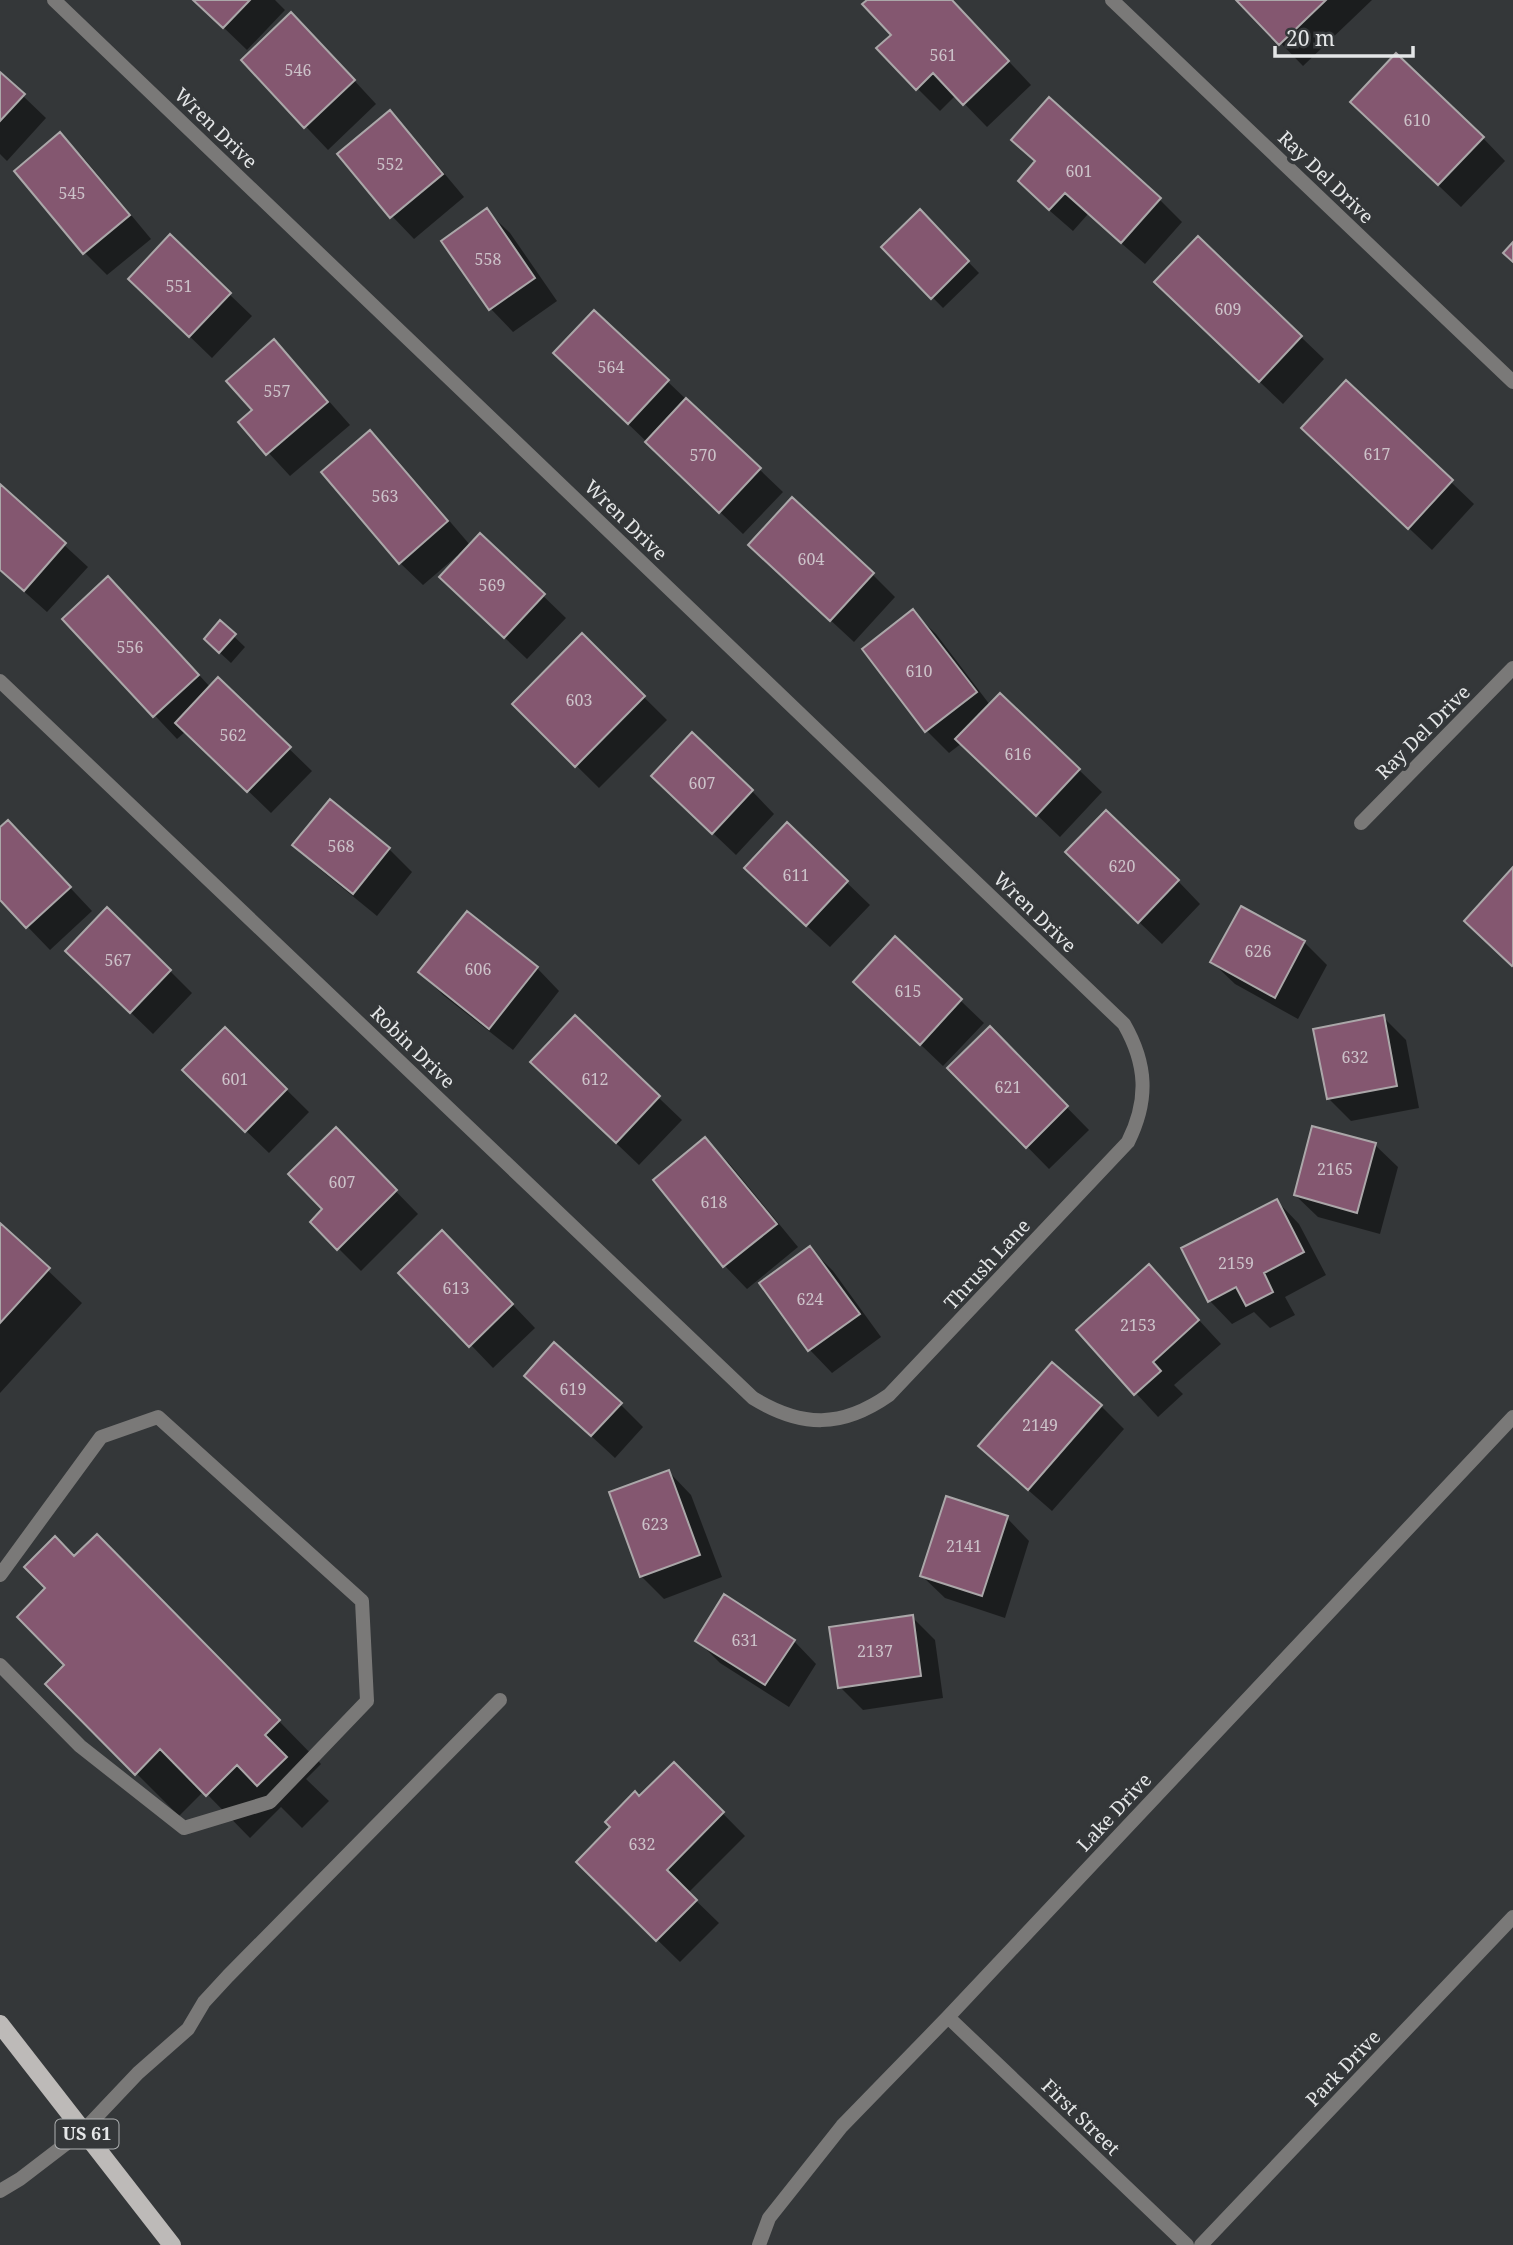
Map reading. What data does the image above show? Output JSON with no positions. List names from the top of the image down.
{
  "streets": {
    "main road": ["US 61"],
    "street": [
      "Wren Drive",
      "Ray Del Drive",
      "Robin Drive",
      "Thrush Lane",
      "Lake Drive",
      "Park Drive",
      "First Street"
    ]
  },
  "crossings": [
    ["Wren Drive", "Thrush Lane"],
    ["Robin Drive", "Thrush Lane"],
    ["Lake Drive", "First Street"]
  ],
  "house_numbers": [
    "561",
    "546",
    "610",
    "552",
    "601",
    "545",
    "558",
    "551",
    "609",
    "564",
    "557",
    "617",
    "570",
    "563",
    "604",
    "569",
    "556",
    "610",
    "603",
    "562",
    "616",
    "607",
    "568",
    "620",
    "611",
    "626",
    "567",
    "606",
    "615",
    "632",
    "601",
    "612",
    "621",
    "2165",
    "607",
    "618",
    "2159",
    "613",
    "624",
    "2153",
    "619",
    "2149",
    "623",
    "2141",
    "631",
    "2137",
    "632"
  ],
  "scale_bar": "20 m"
}
